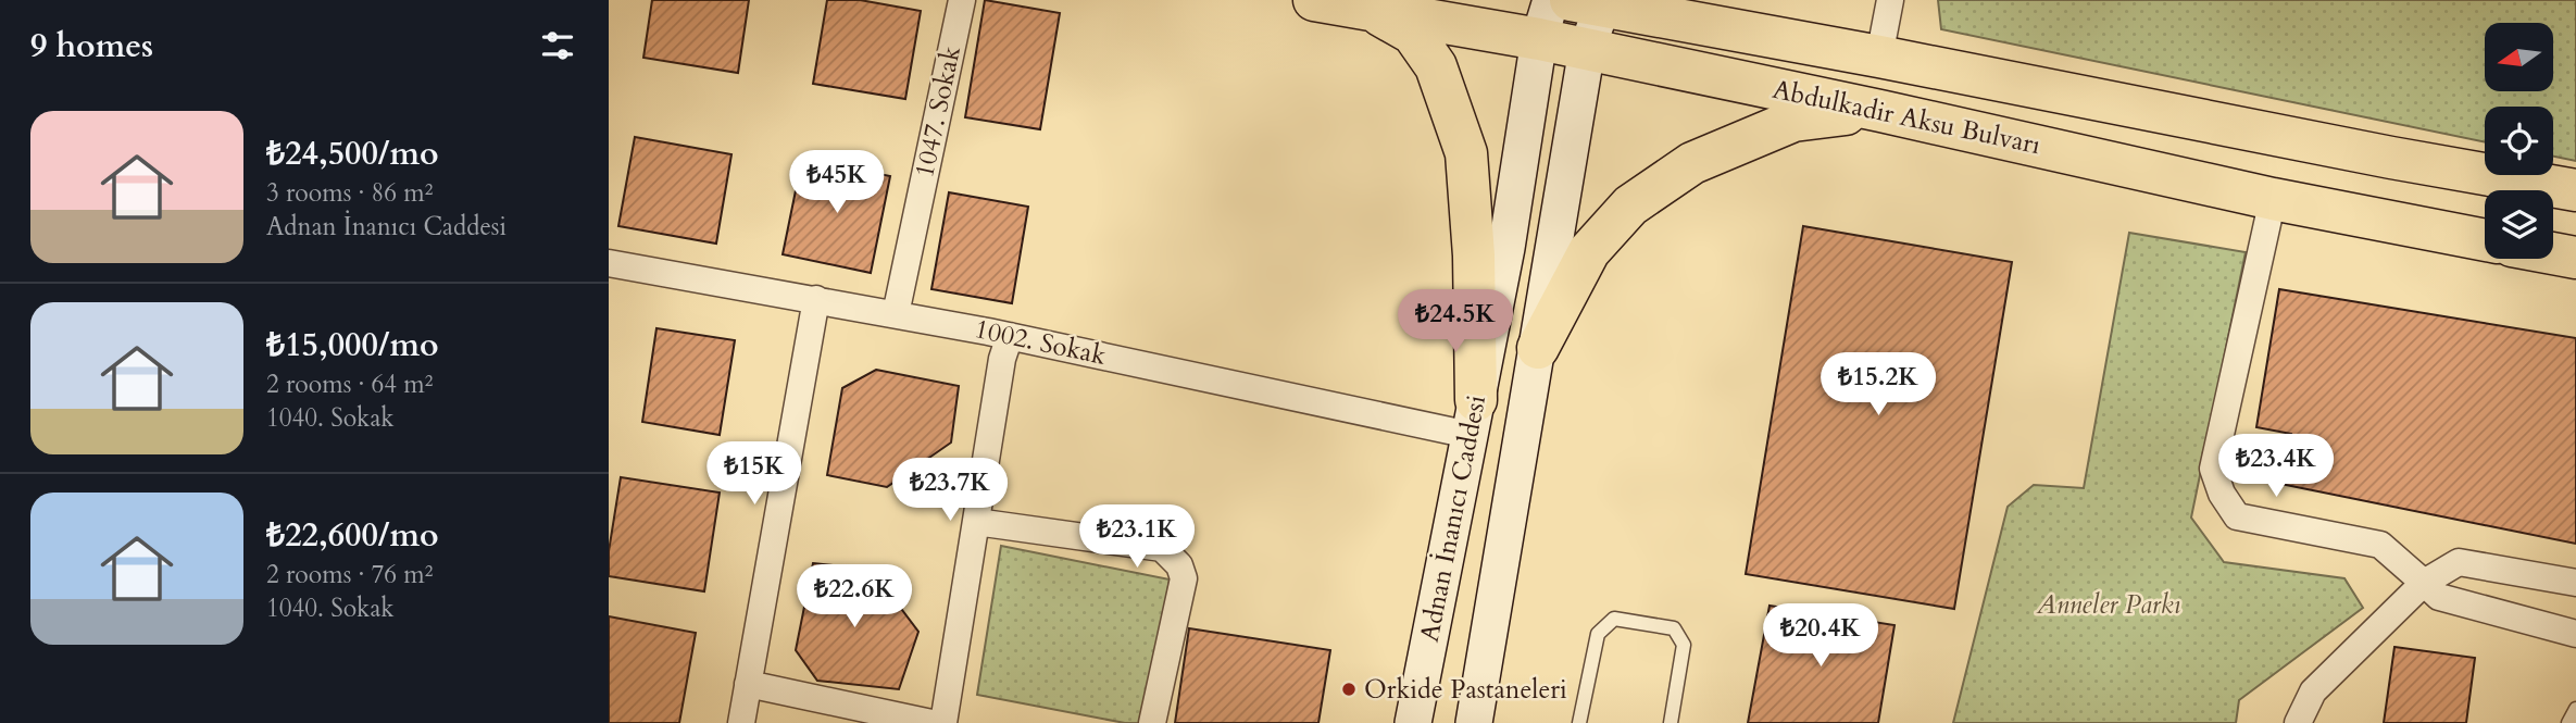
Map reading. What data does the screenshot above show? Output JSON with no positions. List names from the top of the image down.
{
  "streets": {
    "main road": ["Abdulkadir Aksu Bulvarı", "Adnan İnanıcı Caddesi"],
    "street": ["1047. Sokak", "1002. Sokak"]
  },
  "crossings": [
    ["1047. Sokak", "1002. Sokak"],
    ["Abdulkadir Aksu Bulvarı", "Adnan İnanıcı Caddesi"],
    ["1002. Sokak", "Adnan İnanıcı Caddesi"]
  ],
  "parks": ["Anneler Parkı"],
  "places": ["Orkide Pastaneleri"],
  "north": "left",
  "page": {
    "heading": "9 homes",
    "list": [
      {
        "name": "₺24,500/mo",
        "note": "3 rooms · 86 m² · Adnan İnanıcı Caddesi"
      },
      {
        "name": "₺15,000/mo",
        "note": "2 rooms · 64 m² · 1040. Sokak"
      },
      {
        "name": "₺22,600/mo",
        "note": "2 rooms · 76 m² · 1040. Sokak"
      }
    ],
    "price": [
      "₺45K",
      "₺24.5K",
      "₺15.2K",
      "₺23.4K",
      "₺15K",
      "₺23.7K",
      "₺23.1K",
      "₺22.6K",
      "₺20.4K"
    ]
  }
}
